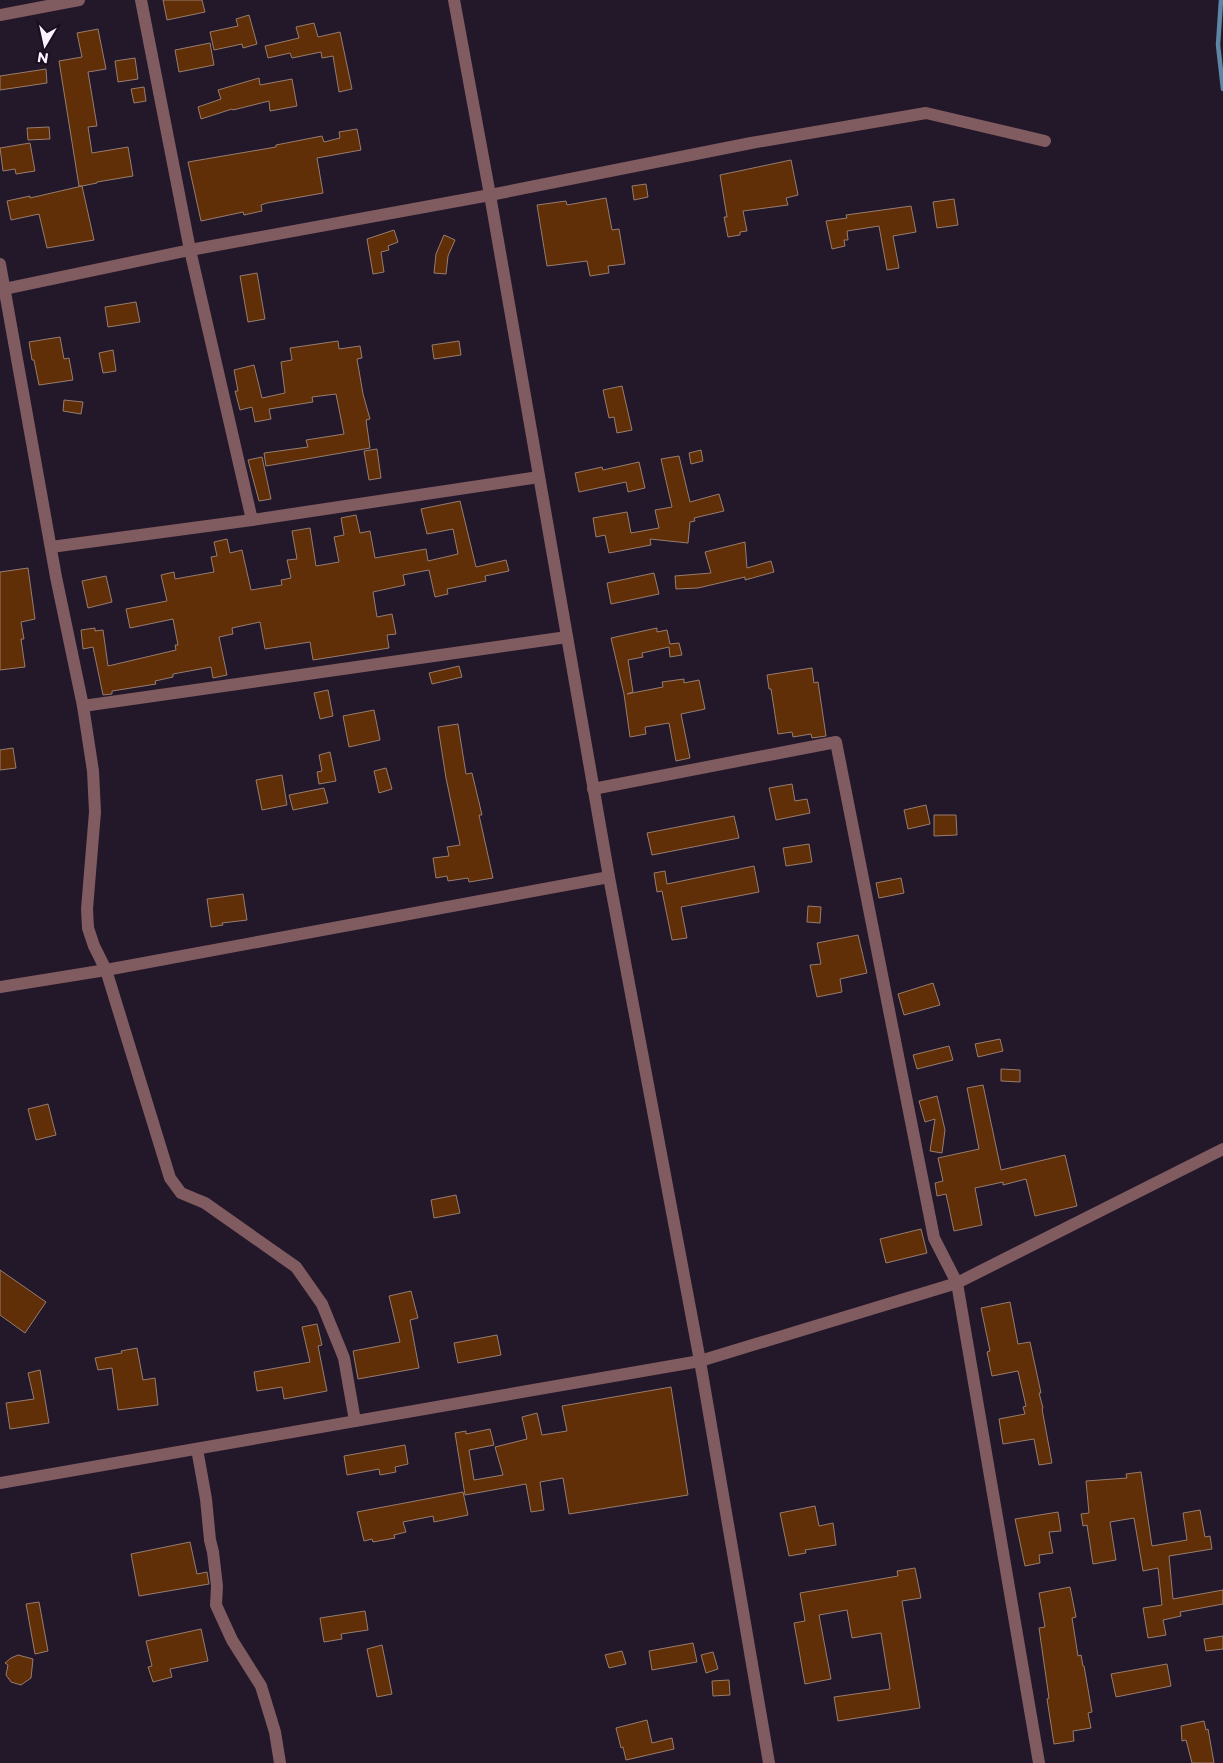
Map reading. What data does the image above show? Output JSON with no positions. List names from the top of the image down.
{
  "north": "bottom"
}
